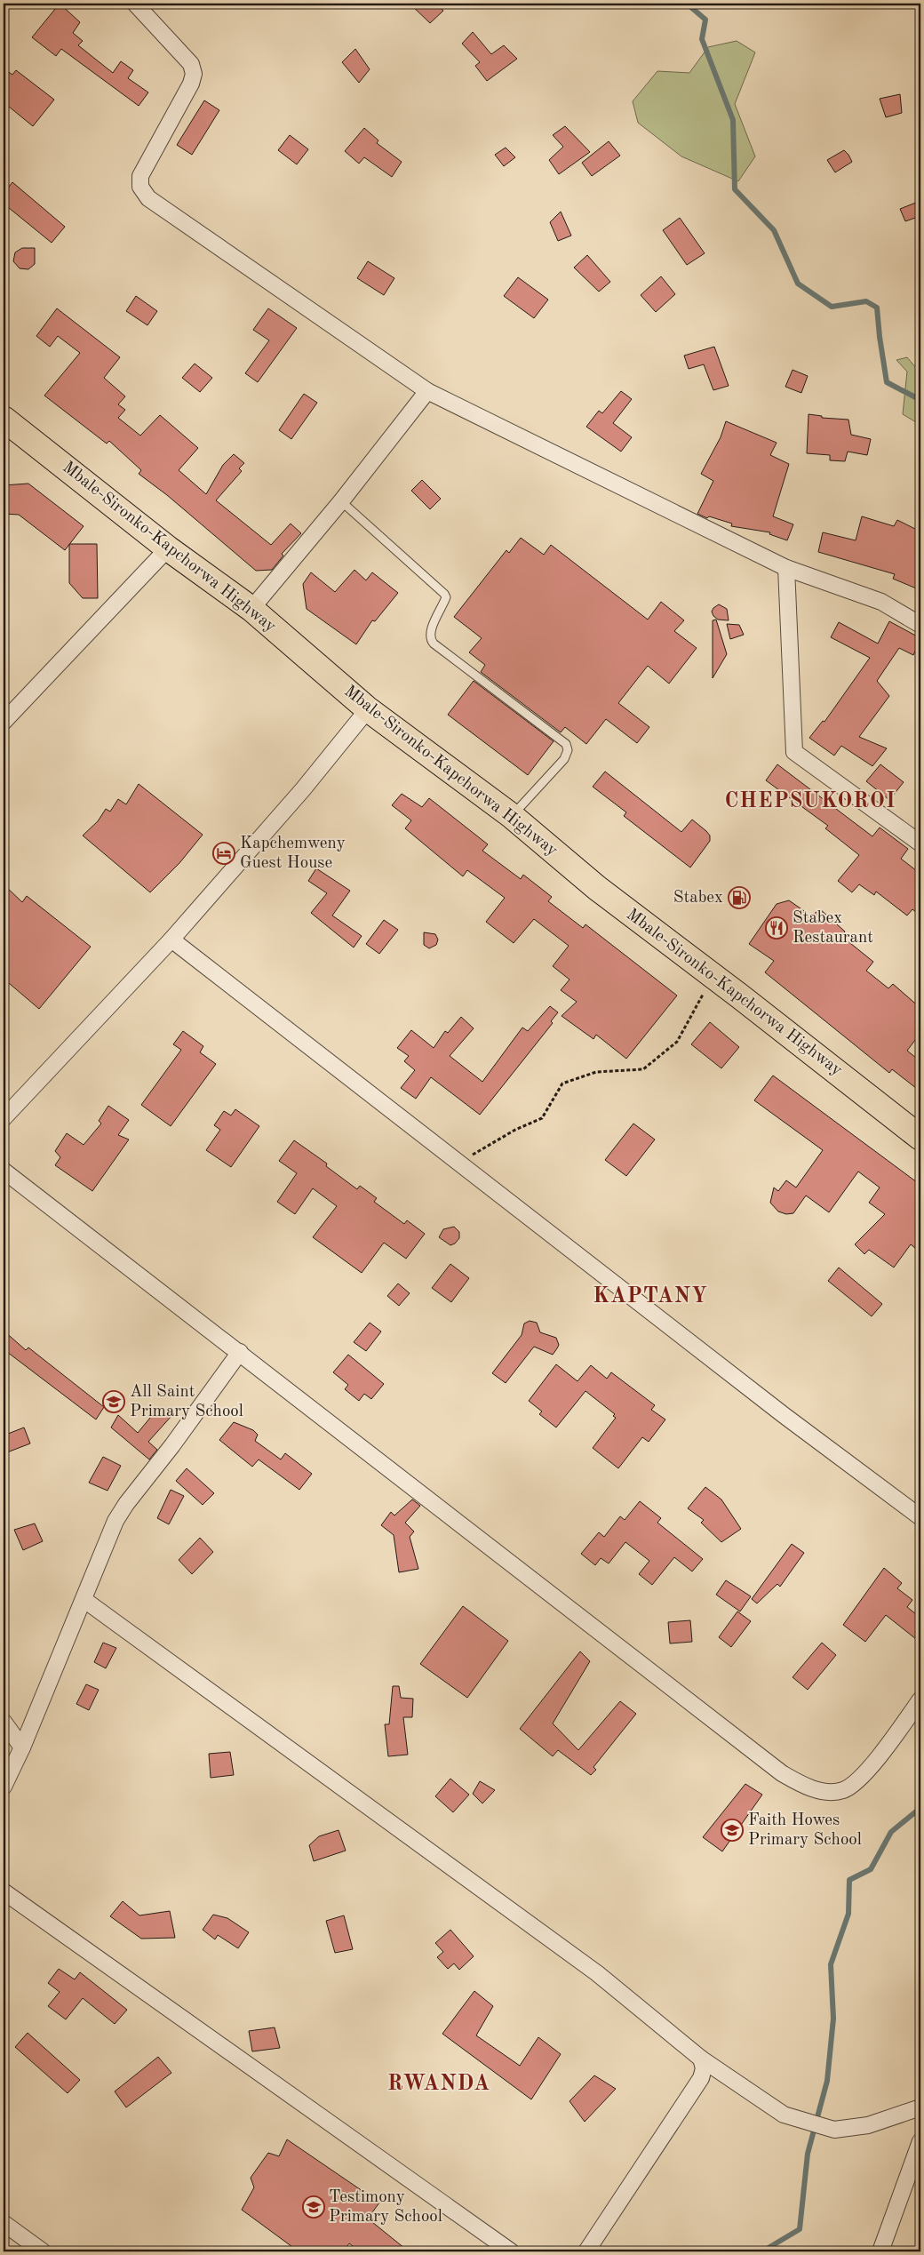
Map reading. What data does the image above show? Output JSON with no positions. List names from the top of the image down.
{
  "streets": {
    "main road": ["Mbale-Sironko-Kapchorwa Highway"]
  },
  "districts": ["CHEPSUKOROI", "KAPTANY", "RWANDA"],
  "places": {
    "hotel": ["Kapchemweny Guest House"],
    "fuel station": ["Stabex"],
    "restaurant": ["Stabex Restaurant"],
    "school or university": ["All Saint Primary School", "Faith Howes Primary School", "Testimony Primary School"]
  }
}
